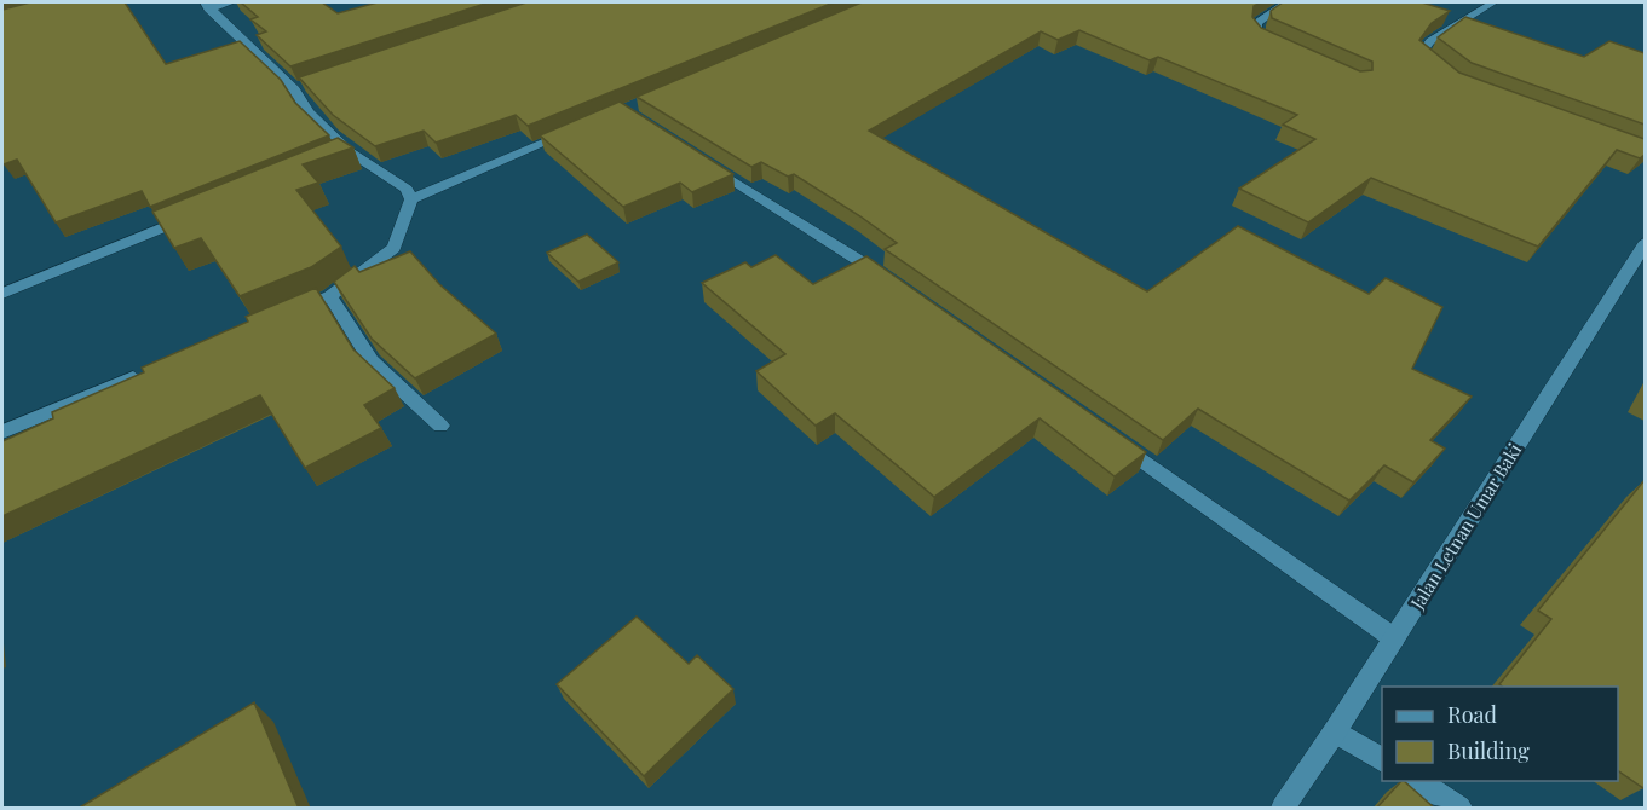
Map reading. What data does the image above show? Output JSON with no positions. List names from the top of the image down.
{
  "streets": {
    "street": ["Jalan Letnan Umar Baki"]
  },
  "legend": ["Road", "Building"]
}
